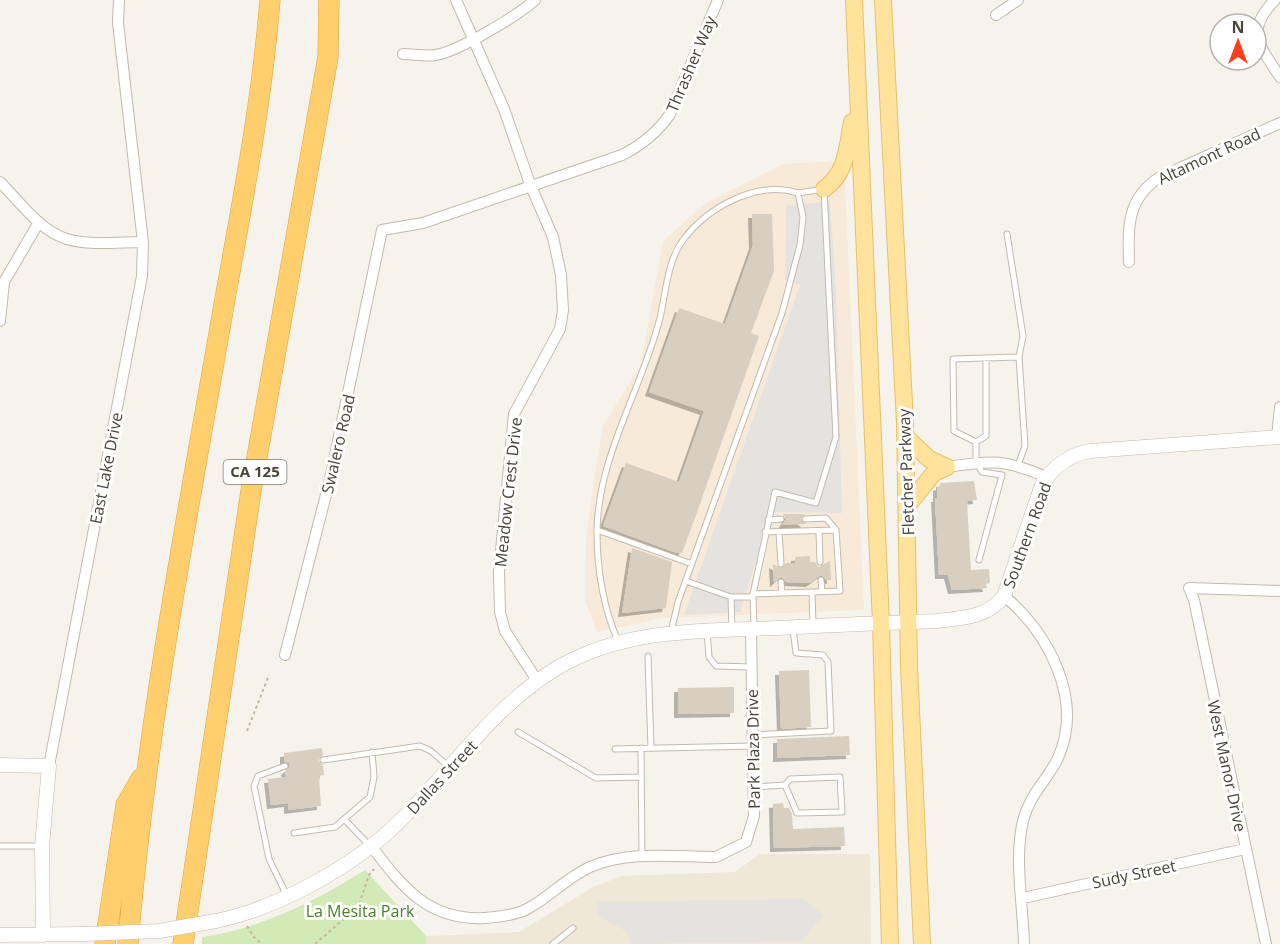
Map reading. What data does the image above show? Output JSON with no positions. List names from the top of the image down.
{
  "streets": {
    "highway": ["CA 125"],
    "main road": ["Fletcher Parkway"],
    "street": [
      "Thrasher Way",
      "Altamont Road",
      "Swalero Road",
      "East Lake Drive",
      "Meadow Crest Drive",
      "Southern Road",
      "Park Plaza Drive",
      "West Manor Drive",
      "Dallas Street",
      "Sudy Street"
    ]
  },
  "crossings": [
    ["Thrasher Way", "Swalero Road"],
    ["Thrasher Way", "Meadow Crest Drive"],
    ["East Lake Drive", "Dallas Street"],
    ["Fletcher Parkway", "Southern Road"],
    ["Fletcher Parkway", "Dallas Street"],
    ["Meadow Crest Drive", "Dallas Street"],
    ["Southern Road", "Dallas Street"],
    ["Park Plaza Drive", "Dallas Street"],
    ["West Manor Drive", "Sudy Street"]
  ],
  "parks": ["La Mesita Park"],
  "north": "top"
}
